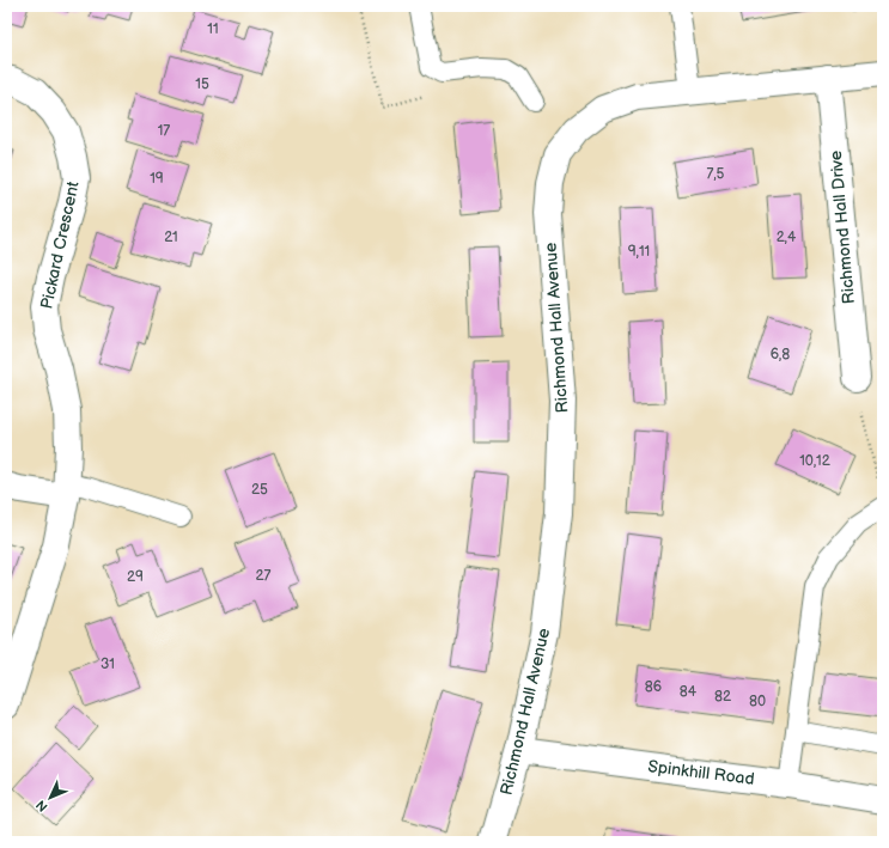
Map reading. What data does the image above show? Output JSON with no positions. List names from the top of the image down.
{
  "streets": {
    "street": [
      "Richmond Hall Drive",
      "Pickard Crescent",
      "Richmond Hall Avenue",
      "Spinkhill Road"
    ]
  },
  "crossings": [
    ["Richmond Hall Drive", "Richmond Hall Avenue"],
    ["Richmond Hall Avenue", "Spinkhill Road"]
  ],
  "house_numbers": [
    "11",
    "15",
    "17",
    "7,5",
    "19",
    "21",
    "2,4",
    "9,11",
    "6,8",
    "10,12",
    "25",
    "27",
    "29",
    "31",
    "86",
    "84",
    "82",
    "80"
  ],
  "north": "bottom left"
}
